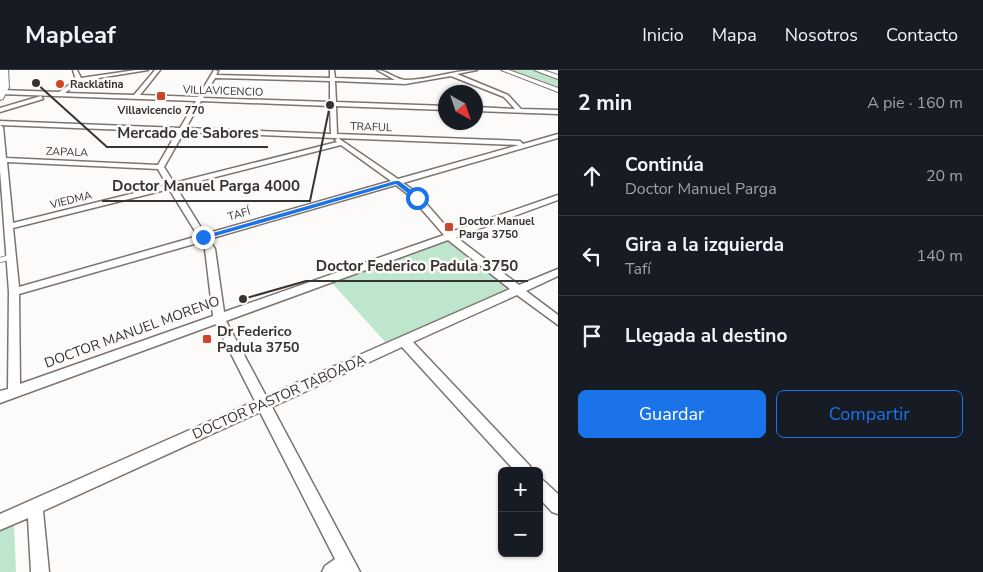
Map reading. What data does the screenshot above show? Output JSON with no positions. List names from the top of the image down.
{
  "streets": {
    "street": [
      "VILLAVICENCIO",
      "TRAFUL",
      "ZAPALA",
      "VIEDMA",
      "TAFÍ",
      "DOCTOR MANUEL MORENO",
      "DOCTOR PASTOR TABOADA"
    ]
  },
  "crossings": [
    ["TRAFUL", "TAFÍ"]
  ],
  "places": {
    "other": [
      "Mercado de Sabores",
      "Racklatina",
      "Doctor Manuel Parga 4000",
      "Doctor Federico Padula 3750"
    ],
    "transit": ["Villavicencio 770", "Doctor Manuel Parga 3750", "Dr Federico Padula 3750"]
  },
  "north": "bottom right",
  "page": {
    "header": "Mapleaf",
    "nav": [
      "Inicio",
      "Mapa",
      "Nosotros",
      "Contacto"
    ],
    "heading": ["2 min", "A pie · 160 m"],
    "list": [
      ["Continúa", "Doctor Manuel Parga", "20 m"],
      ["Gira a la izquierda", "Tafí", "140 m"],
      "Llegada al destino"
    ],
    "buttons": ["Guardar", "Compartir"],
    "map_buttons": ["+", "−"]
  }
}
